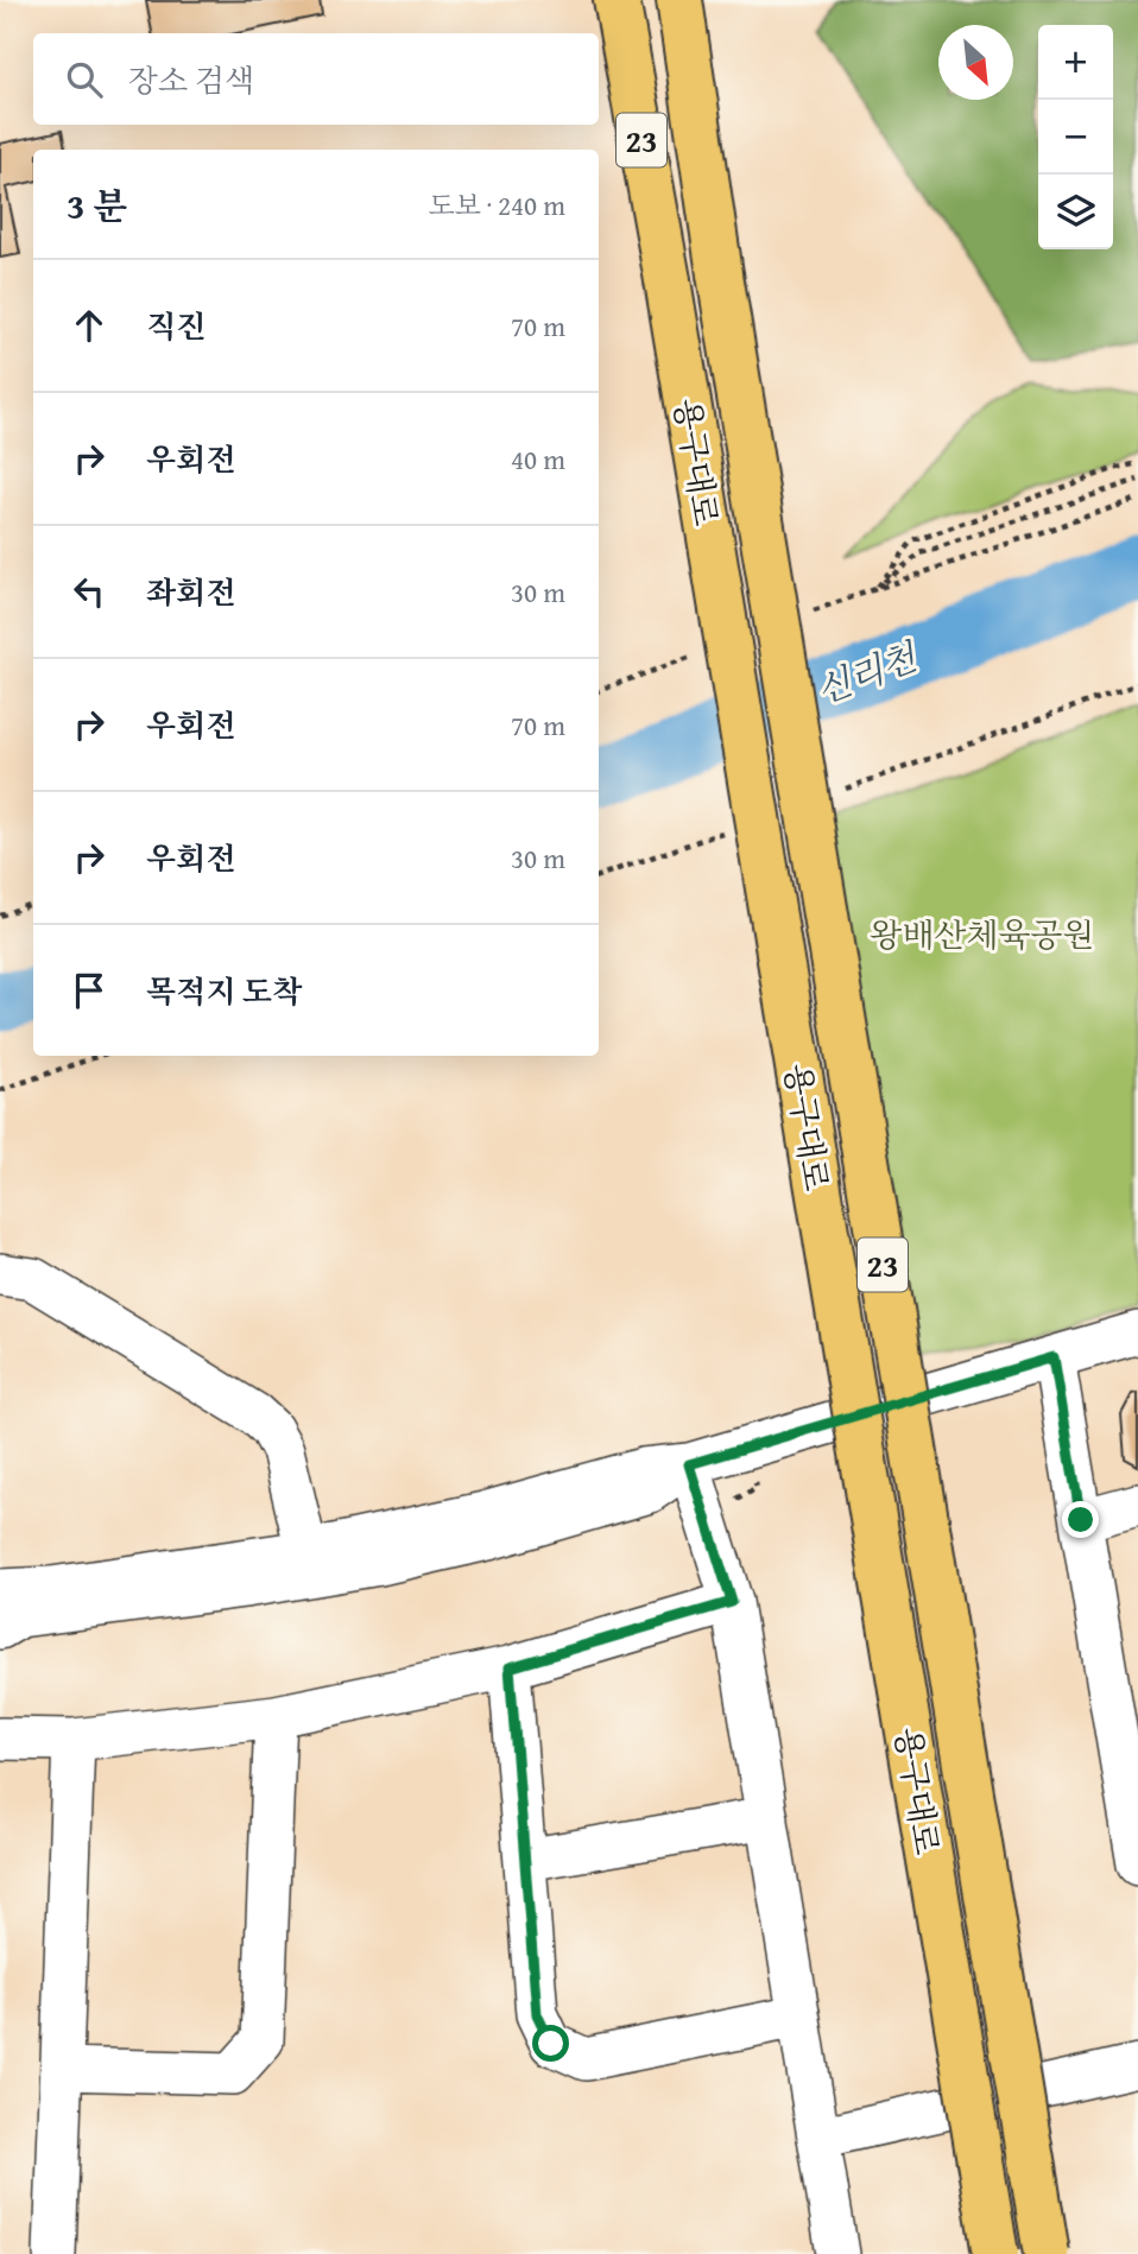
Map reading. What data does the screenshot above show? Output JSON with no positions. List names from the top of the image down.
{
  "streets": {
    "highway": ["23", "용구대로"]
  },
  "water": ["신리천"],
  "parks": ["왕배산체육공원"],
  "north": "bottom right",
  "page": {
    "map_buttons": ["+", "−"],
    "search": "장소 검색",
    "heading": ["3 분", "도보 · 240 m"],
    "list": [
      ["직진", "70 m"],
      ["우회전", "40 m"],
      ["좌회전", "30 m"],
      ["우회전", "70 m"],
      ["우회전", "30 m"],
      "목적지 도착"
    ]
  }
}
